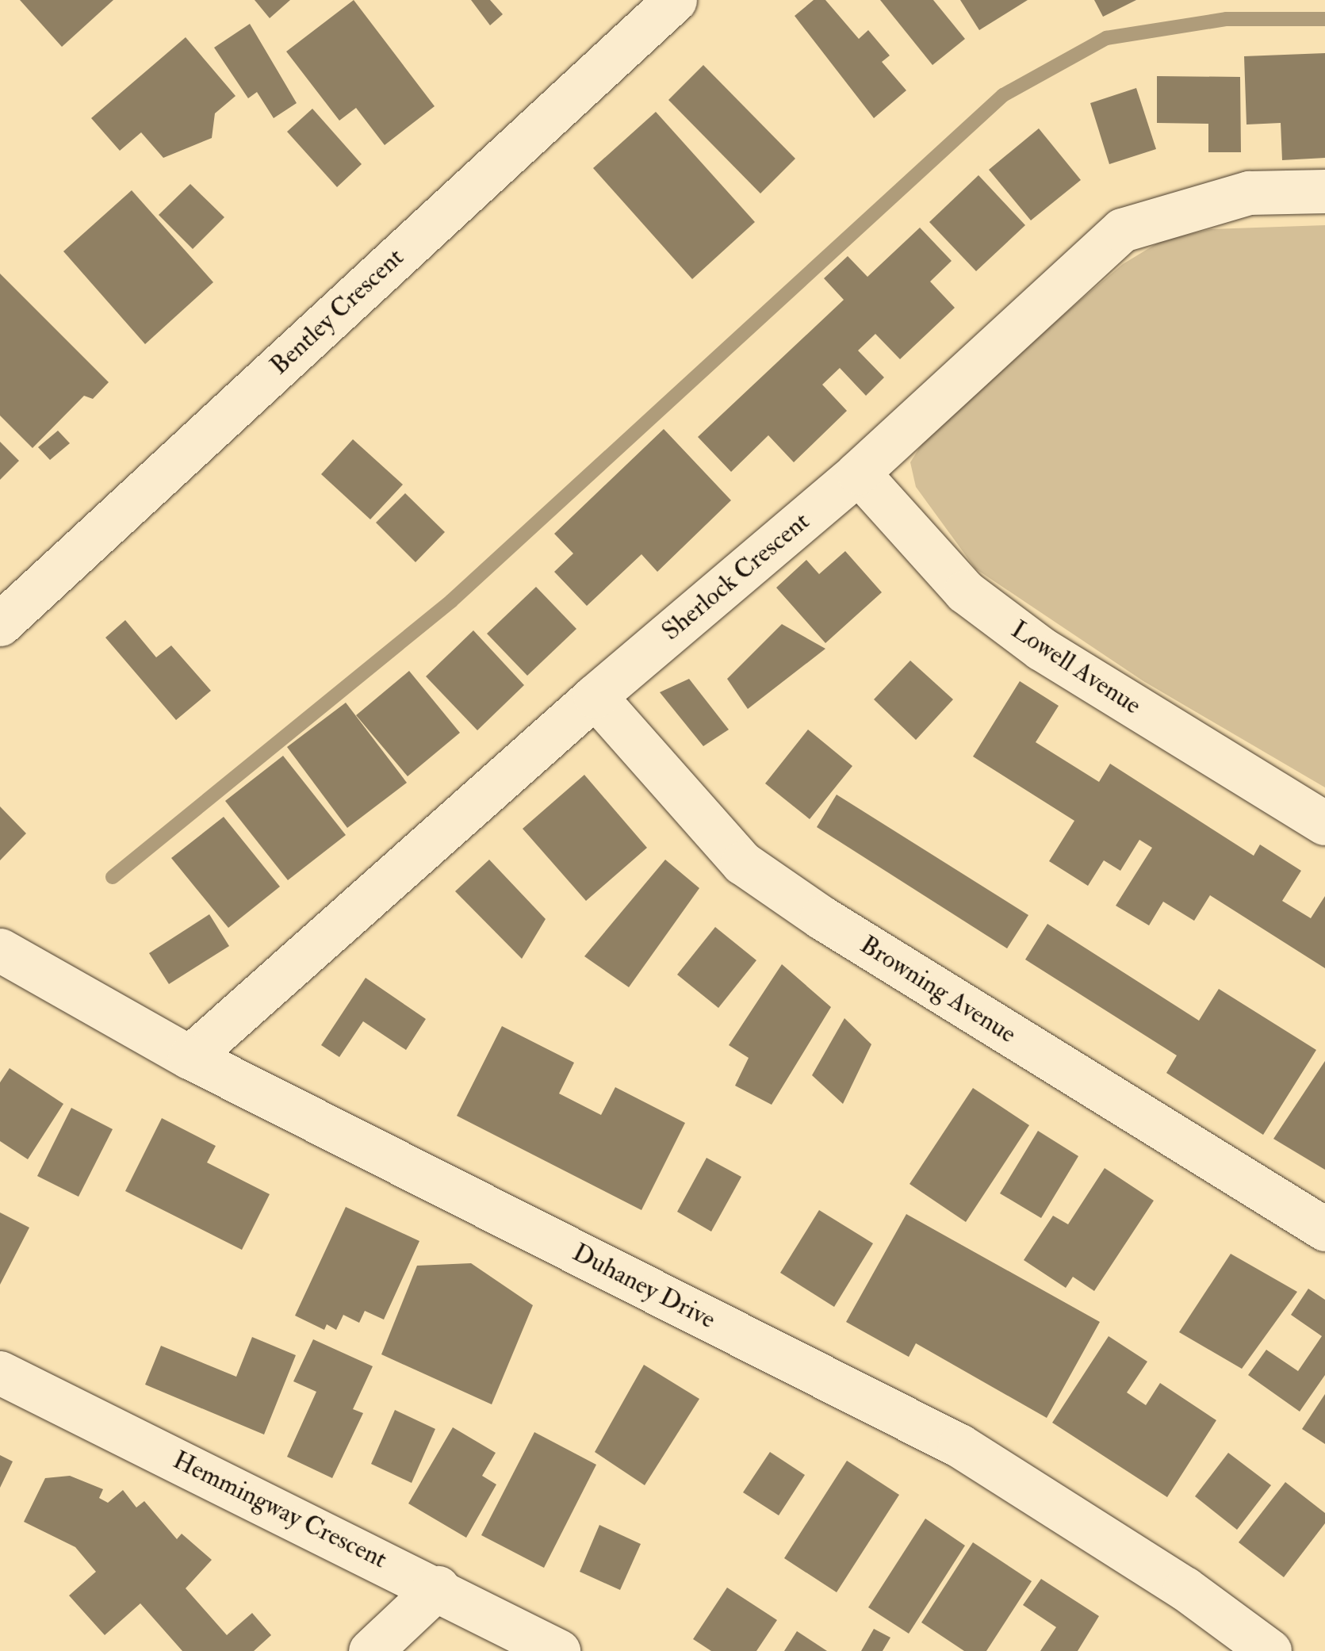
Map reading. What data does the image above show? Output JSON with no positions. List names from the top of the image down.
{
  "streets": {
    "street": [
      "Bentley Crescent",
      "Sherlock Crescent",
      "Lowell Avenue",
      "Browning Avenue",
      "Duhaney Drive",
      "Hemmingway Crescent"
    ]
  },
  "crossings": [
    ["Sherlock Crescent", "Lowell Avenue"],
    ["Sherlock Crescent", "Browning Avenue"],
    ["Sherlock Crescent", "Duhaney Drive"]
  ]
}
